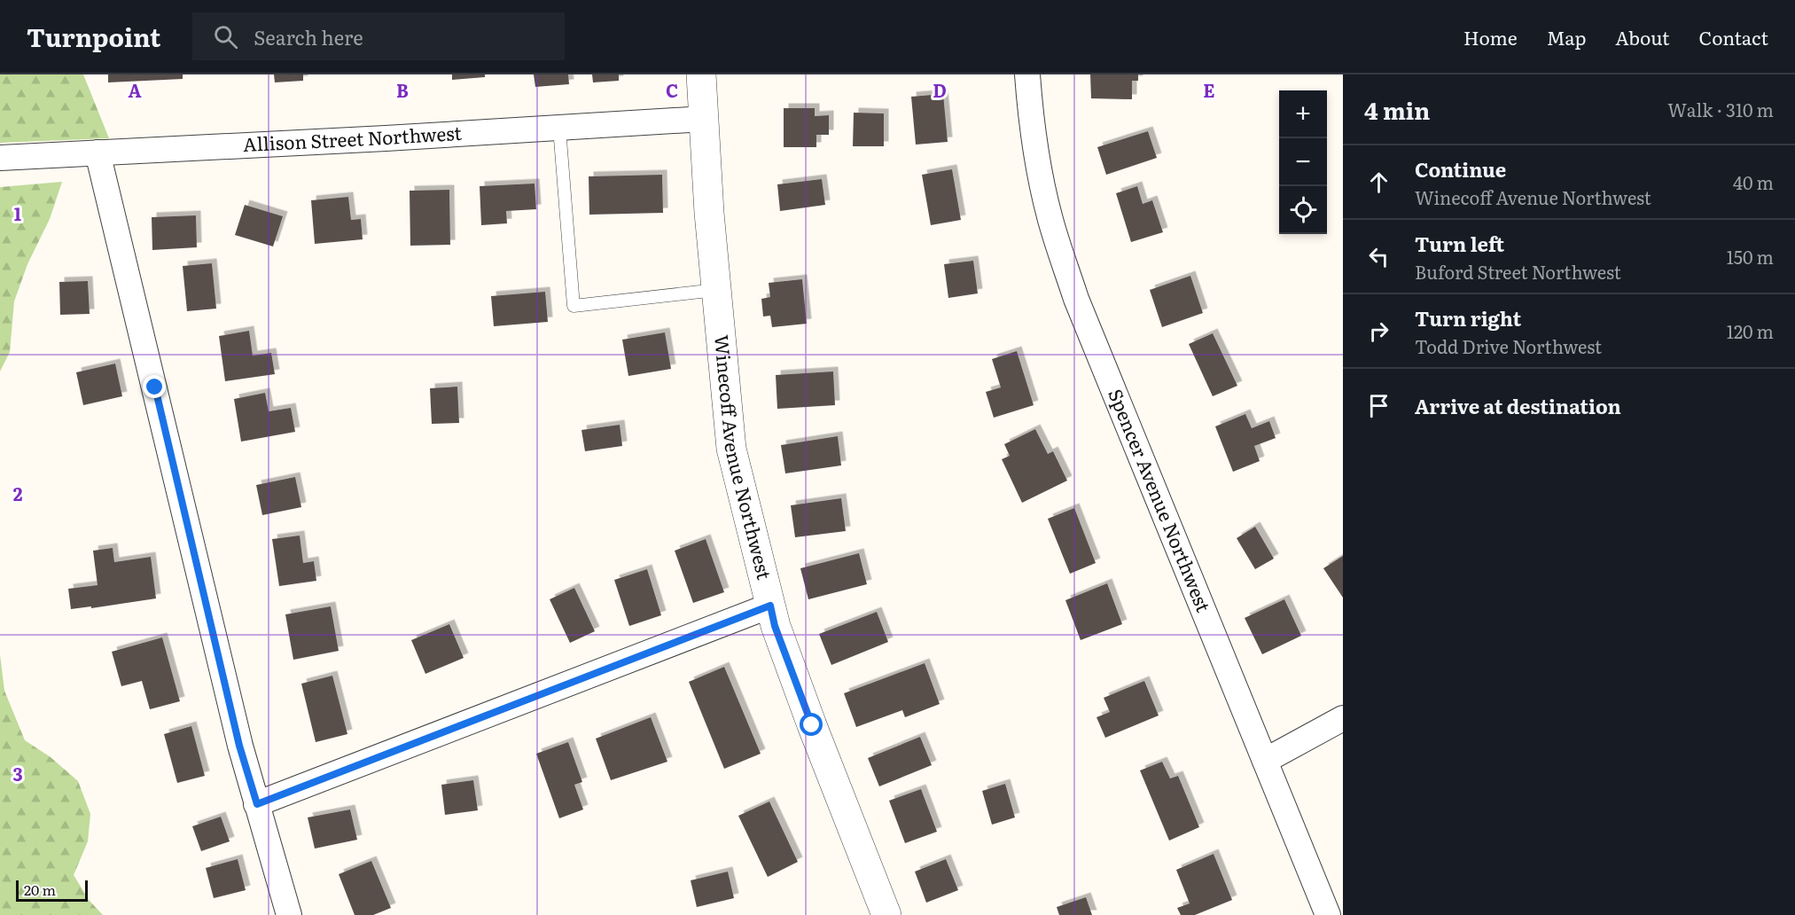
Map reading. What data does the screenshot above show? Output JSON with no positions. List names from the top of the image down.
{
  "streets": {
    "street": ["Allison Street Northwest", "Winecoff Avenue Northwest", "Spencer Avenue Northwest"]
  },
  "crossings": [
    ["Allison Street Northwest", "Winecoff Avenue Northwest"]
  ],
  "scale_bar": "20 m",
  "page": {
    "header": "Turnpoint",
    "search": "Search here",
    "nav": [
      "Home",
      "Map",
      "About",
      "Contact"
    ],
    "heading": ["4 min", "Walk · 310 m"],
    "map_buttons": ["+", "−"],
    "list": [
      ["Continue", "Winecoff Avenue Northwest", "40 m"],
      ["Turn left", "Buford Street Northwest", "150 m"],
      ["Turn right", "Todd Drive Northwest", "120 m"],
      "Arrive at destination"
    ],
    "scale": "20 m"
  },
  "grid": {
    "columns": [
      "A",
      "B",
      "C",
      "D",
      "E"
    ],
    "rows": ["1", "2", "3"]
  }
}
